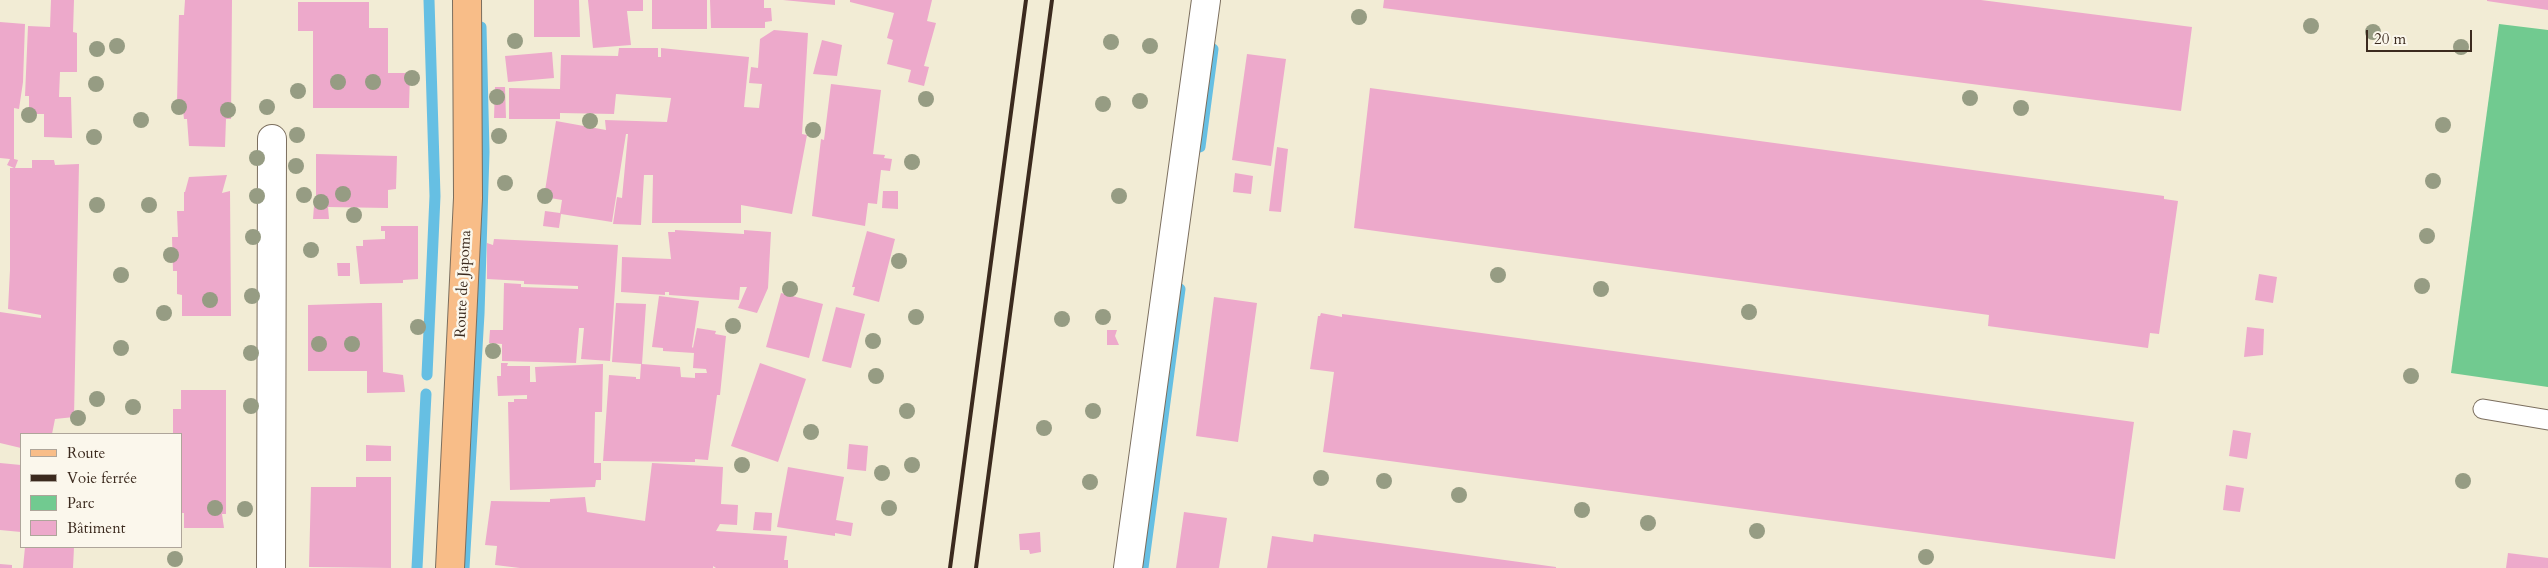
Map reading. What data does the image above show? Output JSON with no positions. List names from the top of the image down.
{
  "streets": {
    "main road": ["Route de Japoma"]
  },
  "legend": [
    "Route",
    "Voie ferrée",
    "Parc",
    "Bâtiment"
  ],
  "scale_bar": "20 m"
}
